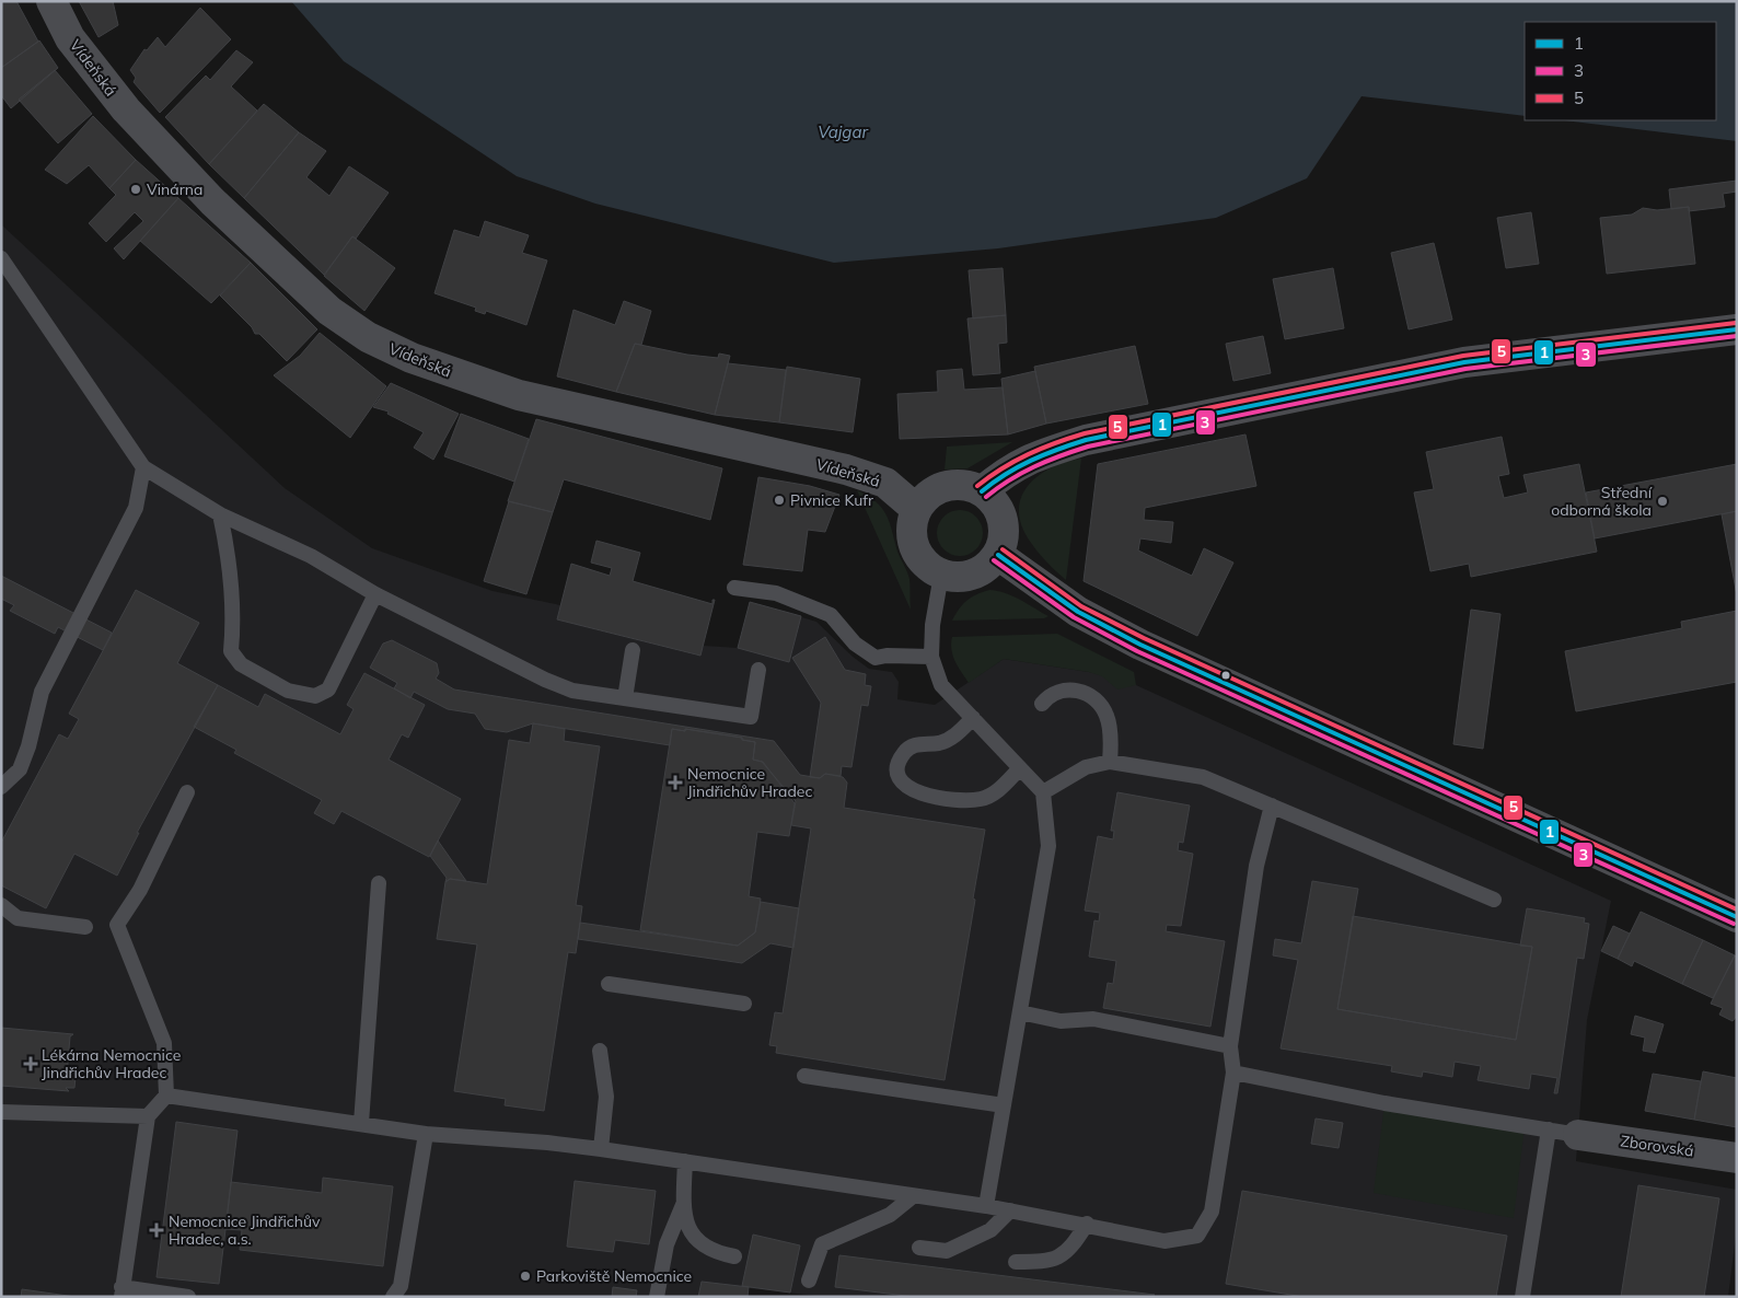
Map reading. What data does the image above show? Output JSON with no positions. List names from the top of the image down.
{
  "streets": {
    "street": ["Vídeňská", "Zborovská"]
  },
  "water": ["Vajgar"],
  "places": {
    "other": [
      "Vinárna",
      "Pivnice Kufr",
      "Střední odborná škola",
      "Parkoviště Nemocnice"
    ],
    "health": ["Nemocnice Jindřichův Hradec", "Lékárna Nemocnice Jindřichův Hradec", "Nemocnice Jindřichův Hradec, a.s."]
  },
  "lines": ["transit line 5", "transit line 1", "transit line 3"],
  "legend": ["1", "3", "5"]
}
